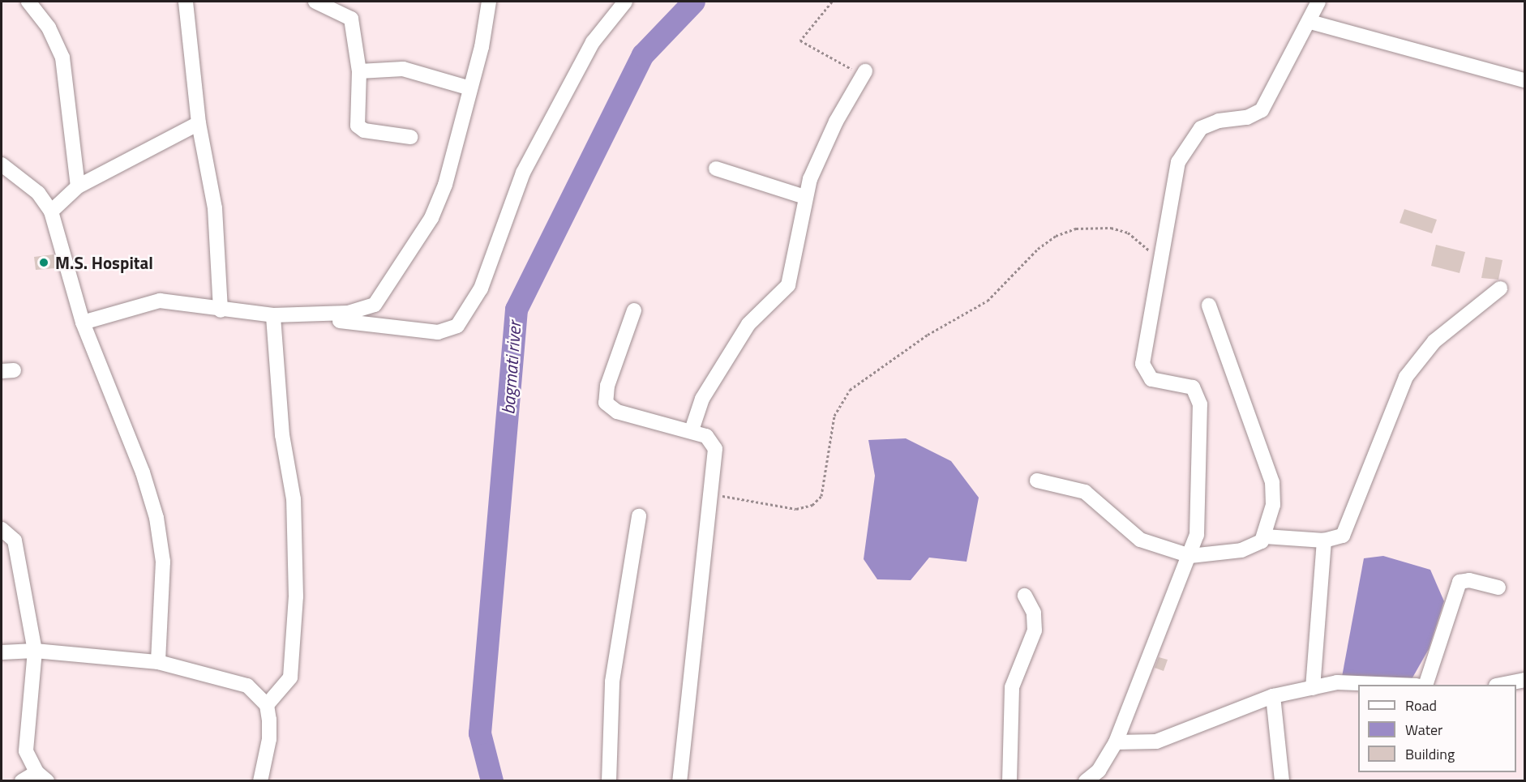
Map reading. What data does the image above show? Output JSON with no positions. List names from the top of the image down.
{
  "water": ["bagmati river"],
  "places": ["M.S. Hospital"],
  "legend": ["Road", "Water", "Building"]
}
